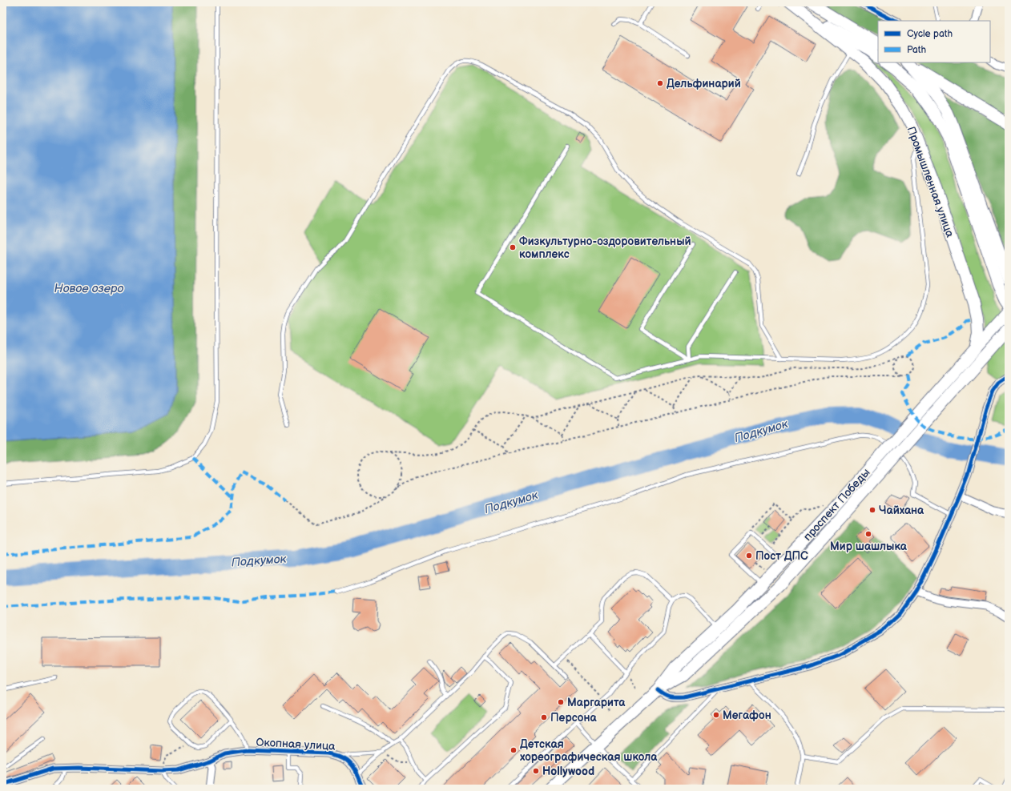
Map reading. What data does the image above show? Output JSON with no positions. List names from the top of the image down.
{
  "streets": {
    "main road": ["Промышленная улица", "проспект Победы"],
    "street": ["Окопная улица"]
  },
  "crossings": [
    ["Промышленная улица", "проспект Победы"]
  ],
  "water": ["Новое озеро", "Подкумок"],
  "places": [
    "Дельфинарий",
    "Физкультурно-оздоровительный комплекс",
    "Чайхана",
    "Мир шашлыка",
    "Пост ДПС",
    "Маргарита",
    "Мегафон",
    "Персона",
    "Детская хореографическая школа",
    "Hollywood"
  ],
  "legend": ["Cycle path", "Path"]
}
